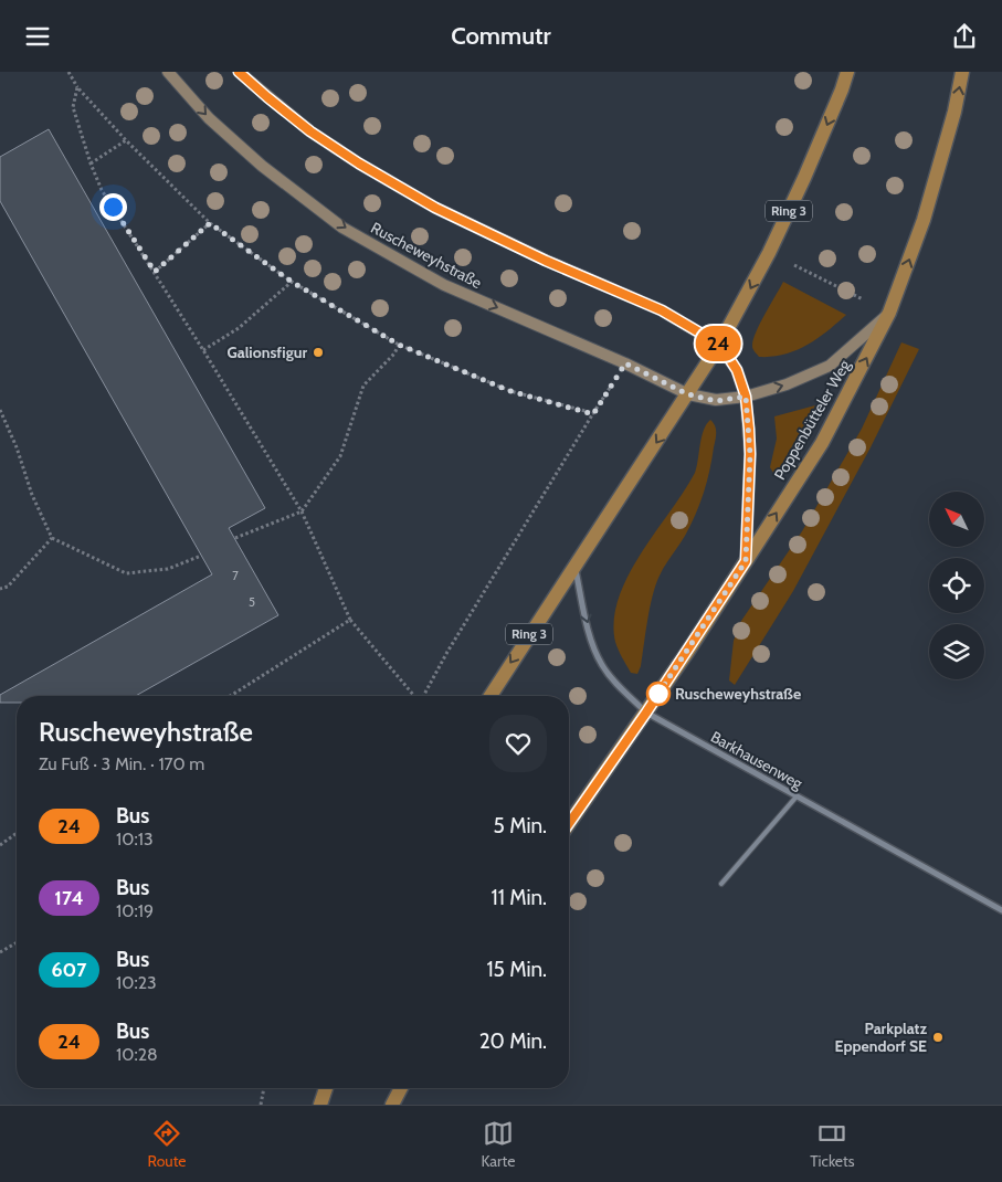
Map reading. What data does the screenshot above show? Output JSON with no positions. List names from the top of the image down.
{
  "streets": {
    "main road": ["Ring 3", "Poppenbütteler Weg"],
    "street": ["Ruscheweyhstraße", "Barkhausenweg"]
  },
  "crossings": [
    ["Ring 3", "Ruscheweyhstraße"],
    ["Ring 3", "Barkhausenweg"],
    ["Ruscheweyhstraße", "Poppenbütteler Weg"],
    ["Poppenbütteler Weg", "Barkhausenweg"]
  ],
  "one_way": ["Poppenbütteler Weg"],
  "places": ["Galionsfigur", "Ruscheweyhstraße", "Parkplatz Eppendorf SE"],
  "lines": ["bus line 24"],
  "house_numbers": ["7", "5"],
  "north": "top left",
  "page": {
    "header": "Commutr",
    "on_map": "24",
    "heading": ["Ruscheweyhstraße", "Zu Fuß · 3 Min. · 170 m"],
    "list": [
      {
        "mark": "24",
        "name": "Bus",
        "note": "10:13",
        "value": "5 Min."
      },
      {
        "mark": "174",
        "name": "Bus",
        "note": "10:19",
        "value": "11 Min."
      },
      {
        "mark": "607",
        "name": "Bus",
        "note": "10:23",
        "value": "15 Min."
      },
      {
        "mark": "24",
        "name": "Bus",
        "note": "10:28",
        "value": "20 Min."
      }
    ],
    "tabs": ["Route", "Karte", "Tickets"]
  }
}
